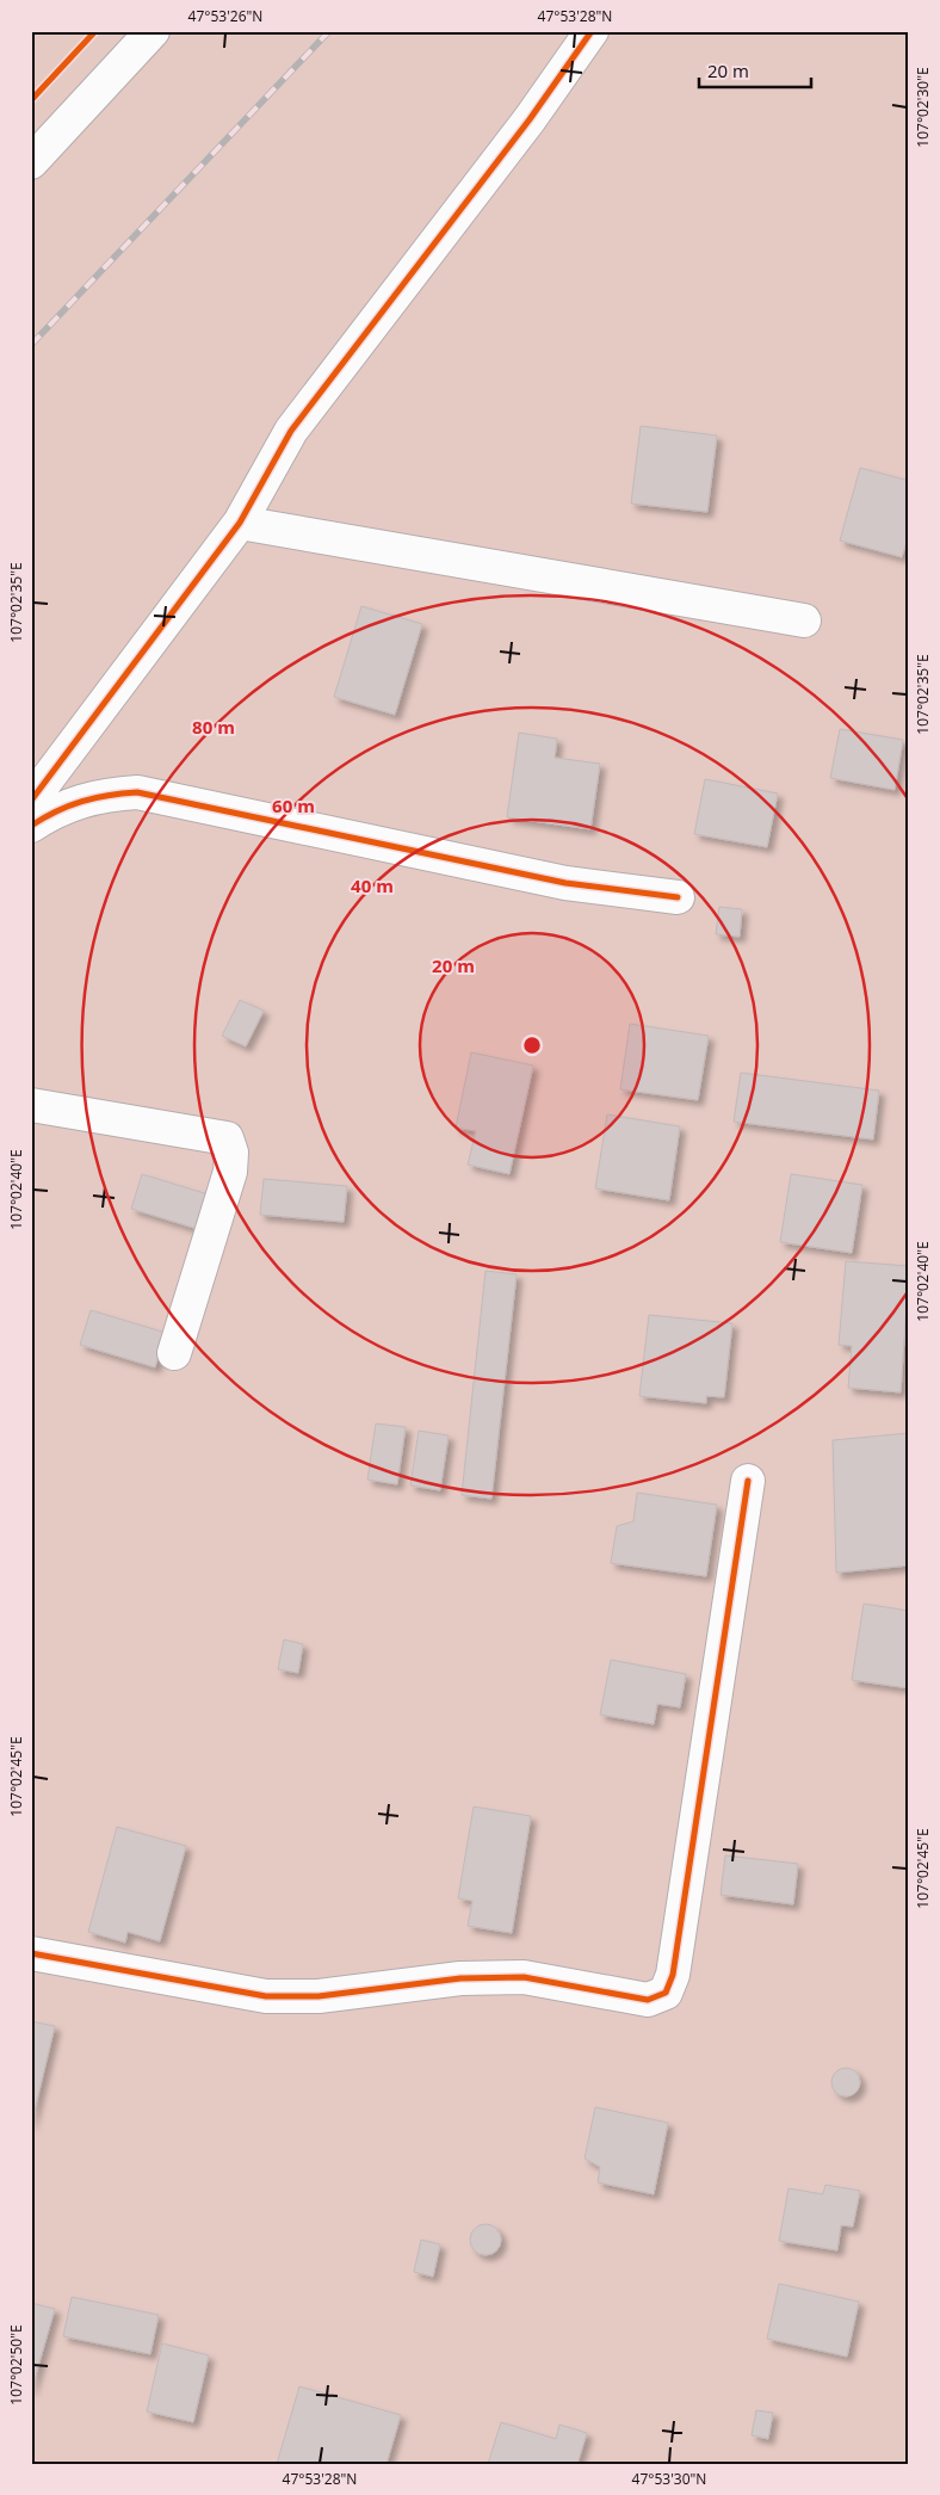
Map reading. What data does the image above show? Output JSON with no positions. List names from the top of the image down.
{
  "scale_bar": "20 m",
  "coordinates": [
    "47°53'26\"N",
    "47°53'28\"N",
    "107°02'30\"E",
    "107°02'35\"E",
    "107°02'40\"E",
    "107°02'45\"E",
    "107°02'50\"E",
    "47°53'30\"N"
  ],
  "rings": [
    "80 m",
    "60 m",
    "40 m",
    "20 m"
  ]
}
